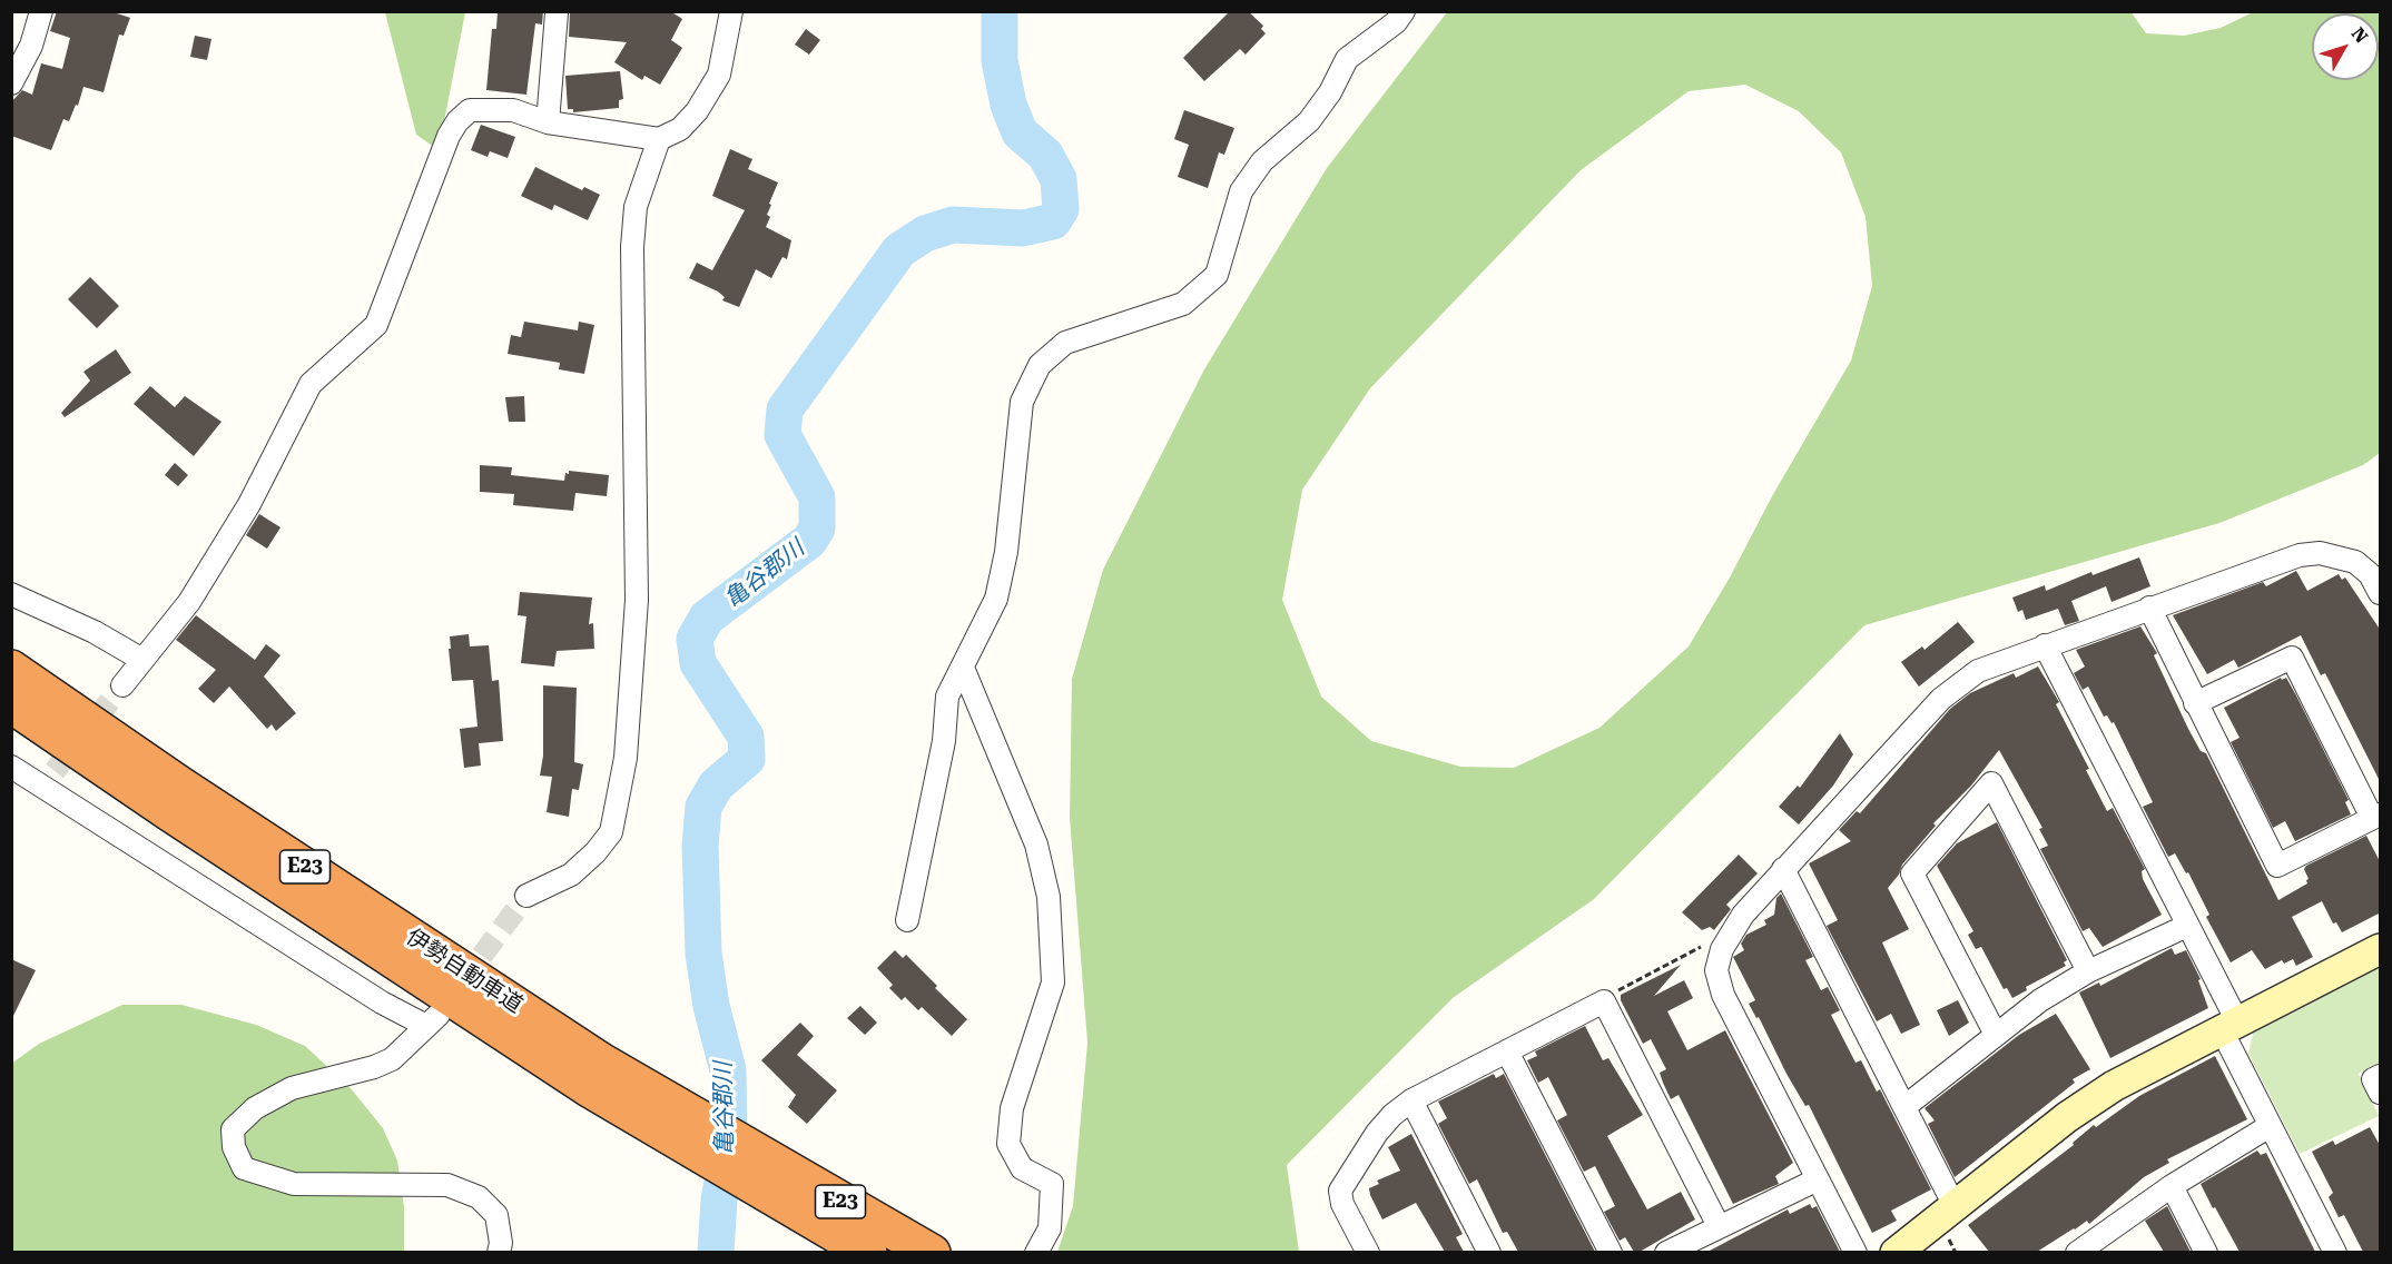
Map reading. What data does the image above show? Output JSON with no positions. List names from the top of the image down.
{
  "streets": {
    "highway": ["E23", "伊勢自動車道"]
  },
  "water": ["亀谷郡川"],
  "north": "top right"
}
